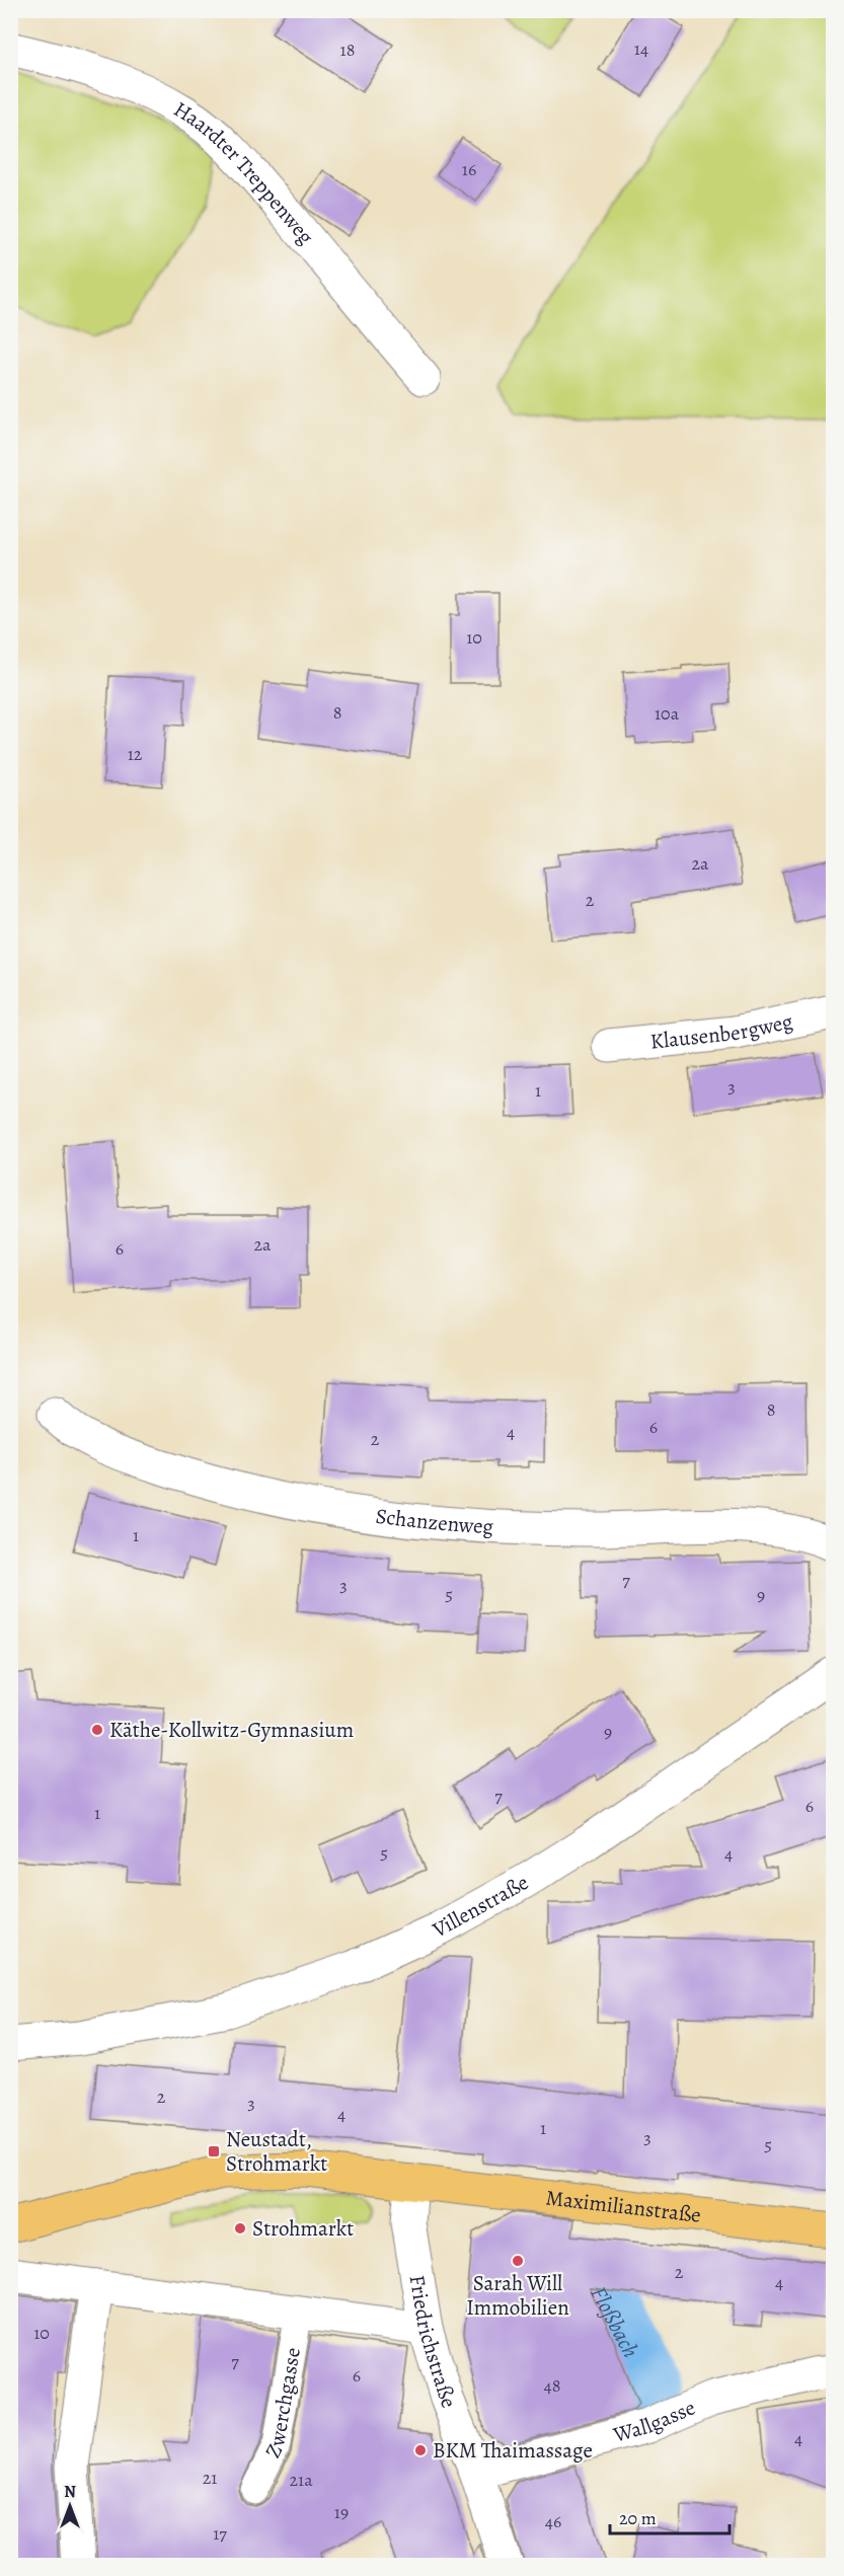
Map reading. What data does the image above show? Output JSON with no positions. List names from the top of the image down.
{
  "streets": {
    "main road": ["Maximilianstraße"],
    "street": [
      "Haardter Treppenweg",
      "Klausenbergweg",
      "Schanzenweg",
      "Villenstraße",
      "Friedrichstraße",
      "Zwerchgasse",
      "Wallgasse"
    ]
  },
  "crossings": [
    ["Maximilianstraße", "Friedrichstraße"],
    ["Friedrichstraße", "Wallgasse"]
  ],
  "water": ["Floßbach"],
  "places": {
    "other": [
      "Käthe-Kollwitz-Gymnasium",
      "Strohmarkt",
      "Sarah Will Immobilien",
      "BKM Thaimassage"
    ],
    "transit": ["Neustadt, Strohmarkt"]
  },
  "house_numbers": [
    "14",
    "18",
    "16",
    "10",
    "8",
    "10a",
    "12",
    "2a",
    "2",
    "3",
    "1",
    "2a",
    "6",
    "8",
    "6",
    "4",
    "2",
    "1",
    "7",
    "3",
    "5",
    "9",
    "9",
    "7",
    "6",
    "1",
    "5",
    "4",
    "2",
    "3",
    "4",
    "1",
    "3",
    "5",
    "2",
    "4",
    "10",
    "7",
    "6",
    "48",
    "4",
    "21",
    "21a",
    "19",
    "46",
    "17"
  ],
  "scale_bar": "20 m",
  "north": "top"
}
